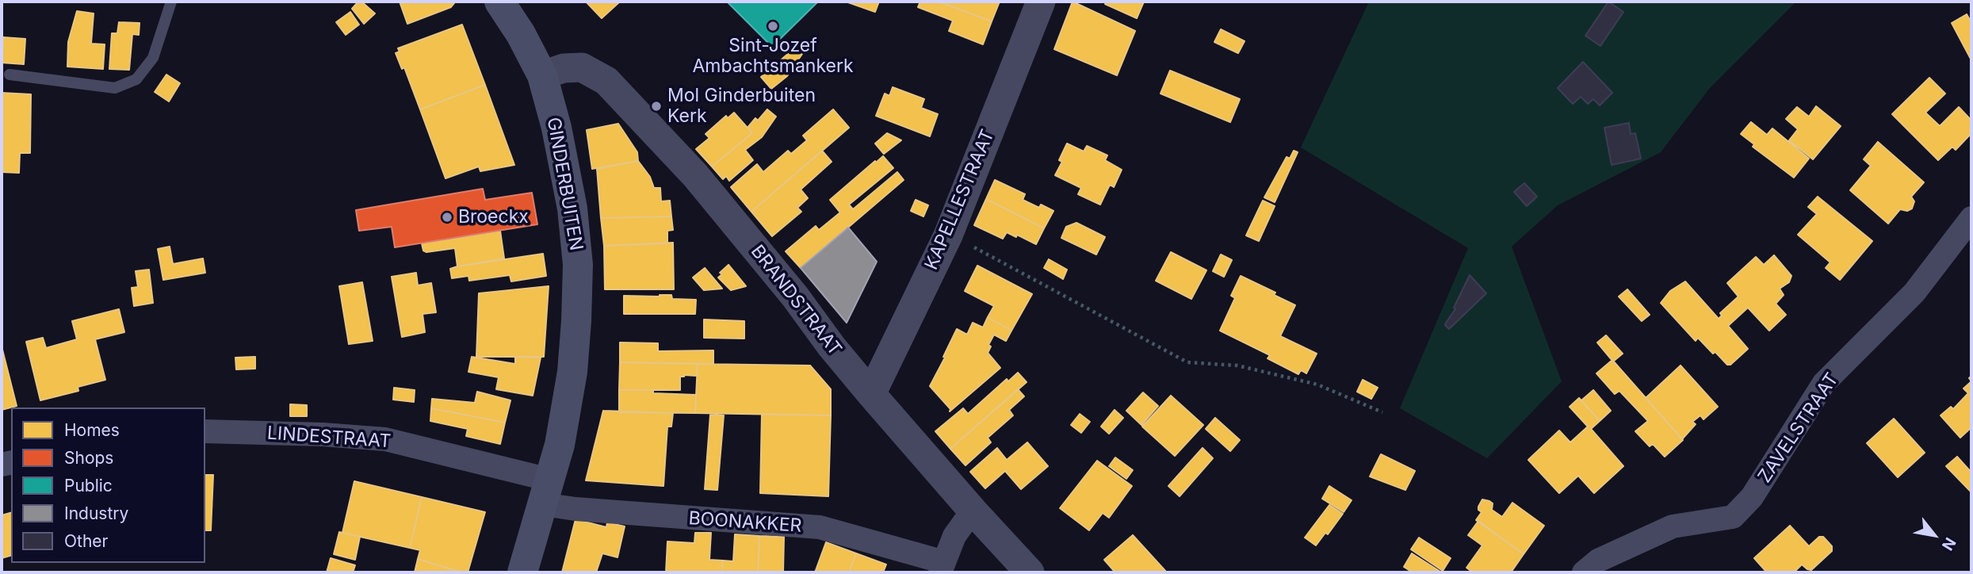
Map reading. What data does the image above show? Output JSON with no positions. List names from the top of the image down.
{
  "streets": {
    "main road": ["GINDERBUITEN"],
    "street": [
      "KAPELLESTRAAT",
      "BRANDSTRAAT",
      "ZAVELSTRAAT",
      "LINDESTRAAT",
      "BOONAKKER"
    ]
  },
  "crossings": [
    ["GINDERBUITEN", "BRANDSTRAAT"],
    ["GINDERBUITEN", "LINDESTRAAT"],
    ["GINDERBUITEN", "BOONAKKER"],
    ["KAPELLESTRAAT", "BRANDSTRAAT"],
    ["LINDESTRAAT", "BOONAKKER"]
  ],
  "places": ["Sint-Jozef Ambachtsmankerk", "Mol Ginderbuiten Kerk", "Broeckx"],
  "legend": [
    "Homes",
    "Shops",
    "Public",
    "Industry",
    "Other"
  ],
  "north": "bottom right"
}
